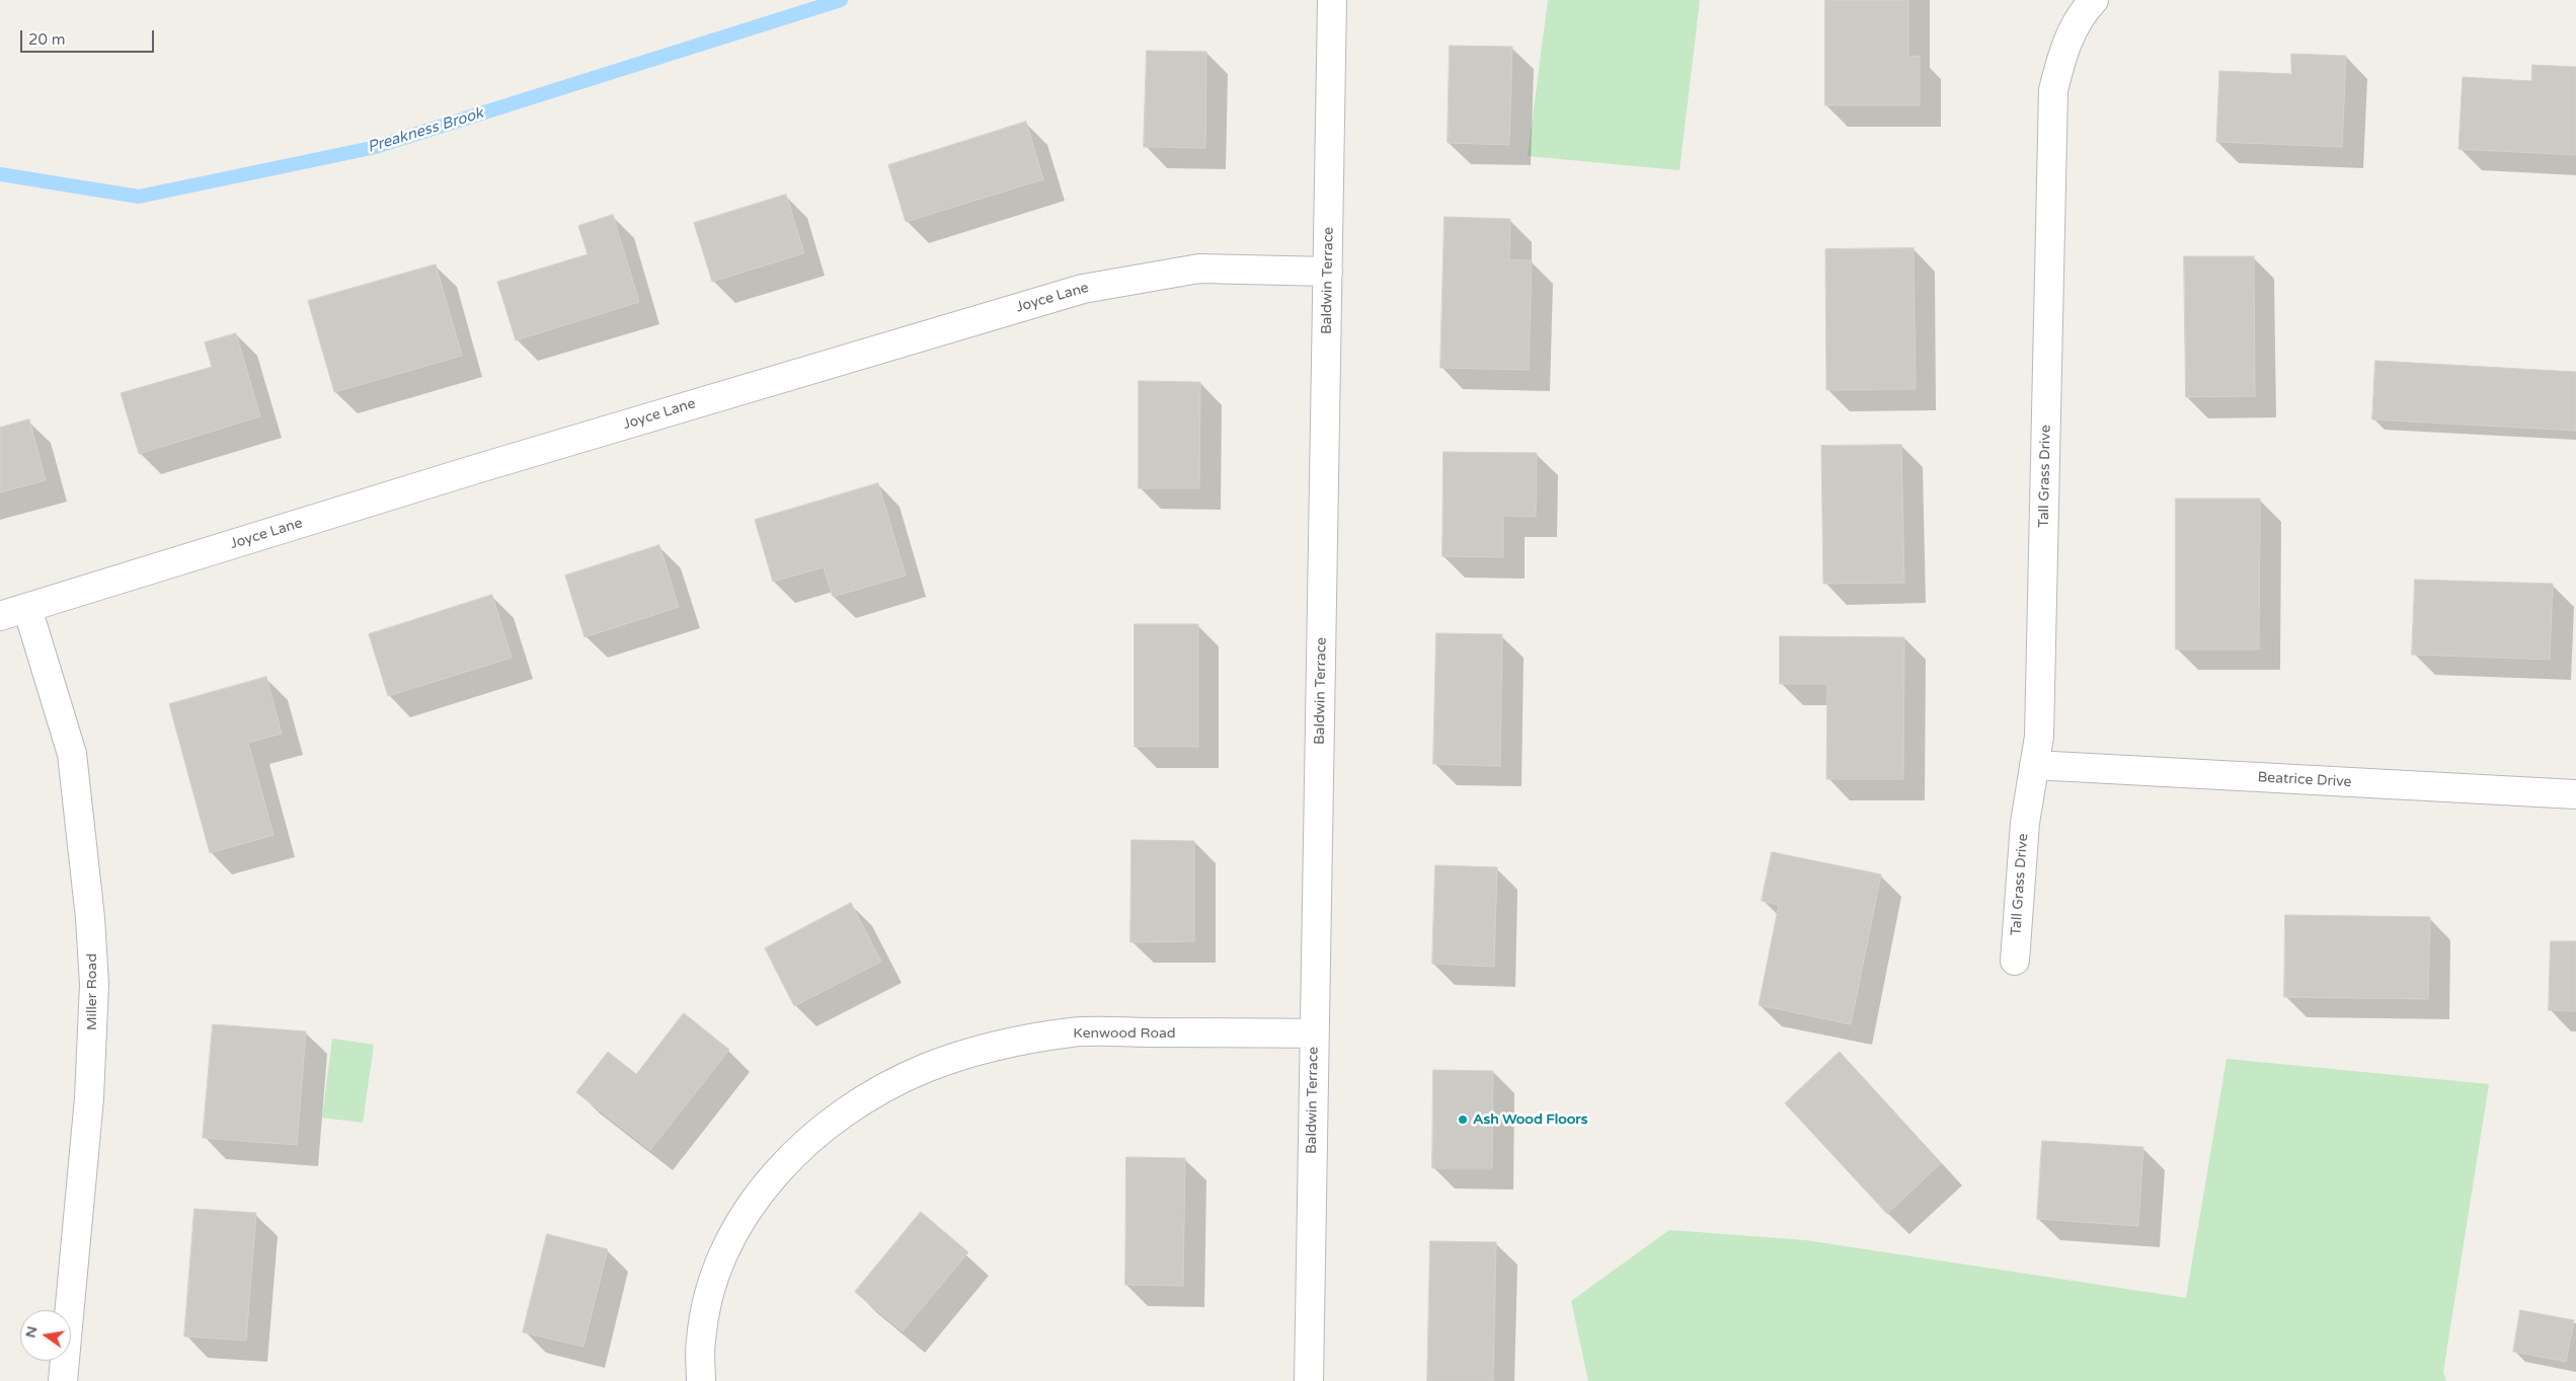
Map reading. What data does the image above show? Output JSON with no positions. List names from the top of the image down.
{
  "streets": {
    "street": [
      "Baldwin Terrace",
      "Joyce Lane",
      "Tall Grass Drive",
      "Beatrice Drive",
      "Miller Road",
      "Kenwood Road"
    ]
  },
  "crossings": [
    ["Baldwin Terrace", "Joyce Lane"],
    ["Baldwin Terrace", "Kenwood Road"],
    ["Joyce Lane", "Miller Road"],
    ["Tall Grass Drive", "Beatrice Drive"]
  ],
  "water": ["Preakness Brook"],
  "places": ["Ash Wood Floors"],
  "scale_bar": "20 m",
  "north": "left"
}
